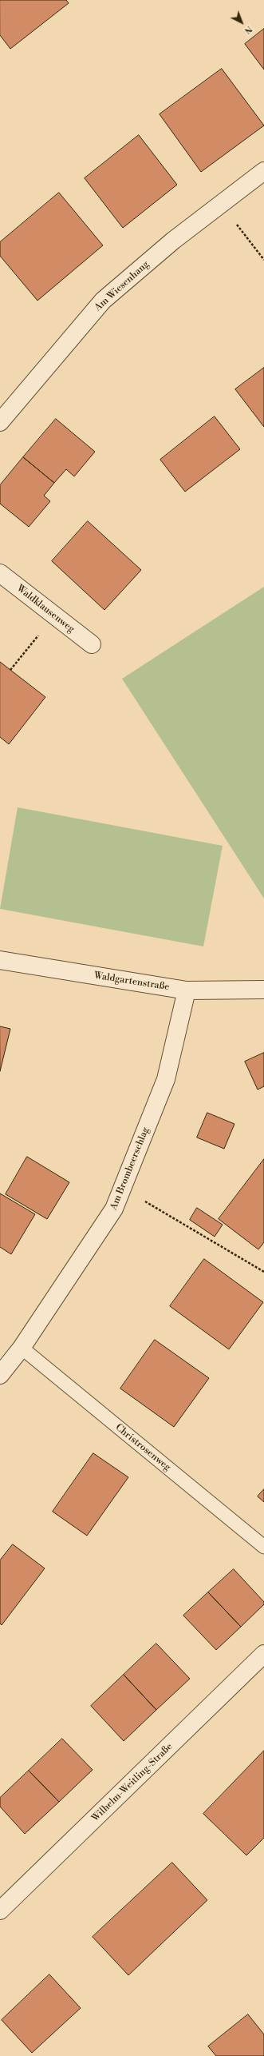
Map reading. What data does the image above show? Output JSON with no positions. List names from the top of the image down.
{
  "streets": {
    "street": [
      "Am Wiesenhang",
      "Waldklausenweg",
      "Waldgartenstraße",
      "Am Brombeerschlag",
      "Wilhelm-Weitling-Straße"
    ],
    "lane": ["Christrosenweg"]
  },
  "crossings": [
    ["Waldgartenstraße", "Am Brombeerschlag"],
    ["Am Brombeerschlag", "Christrosenweg"]
  ],
  "north": "bottom right"
}
